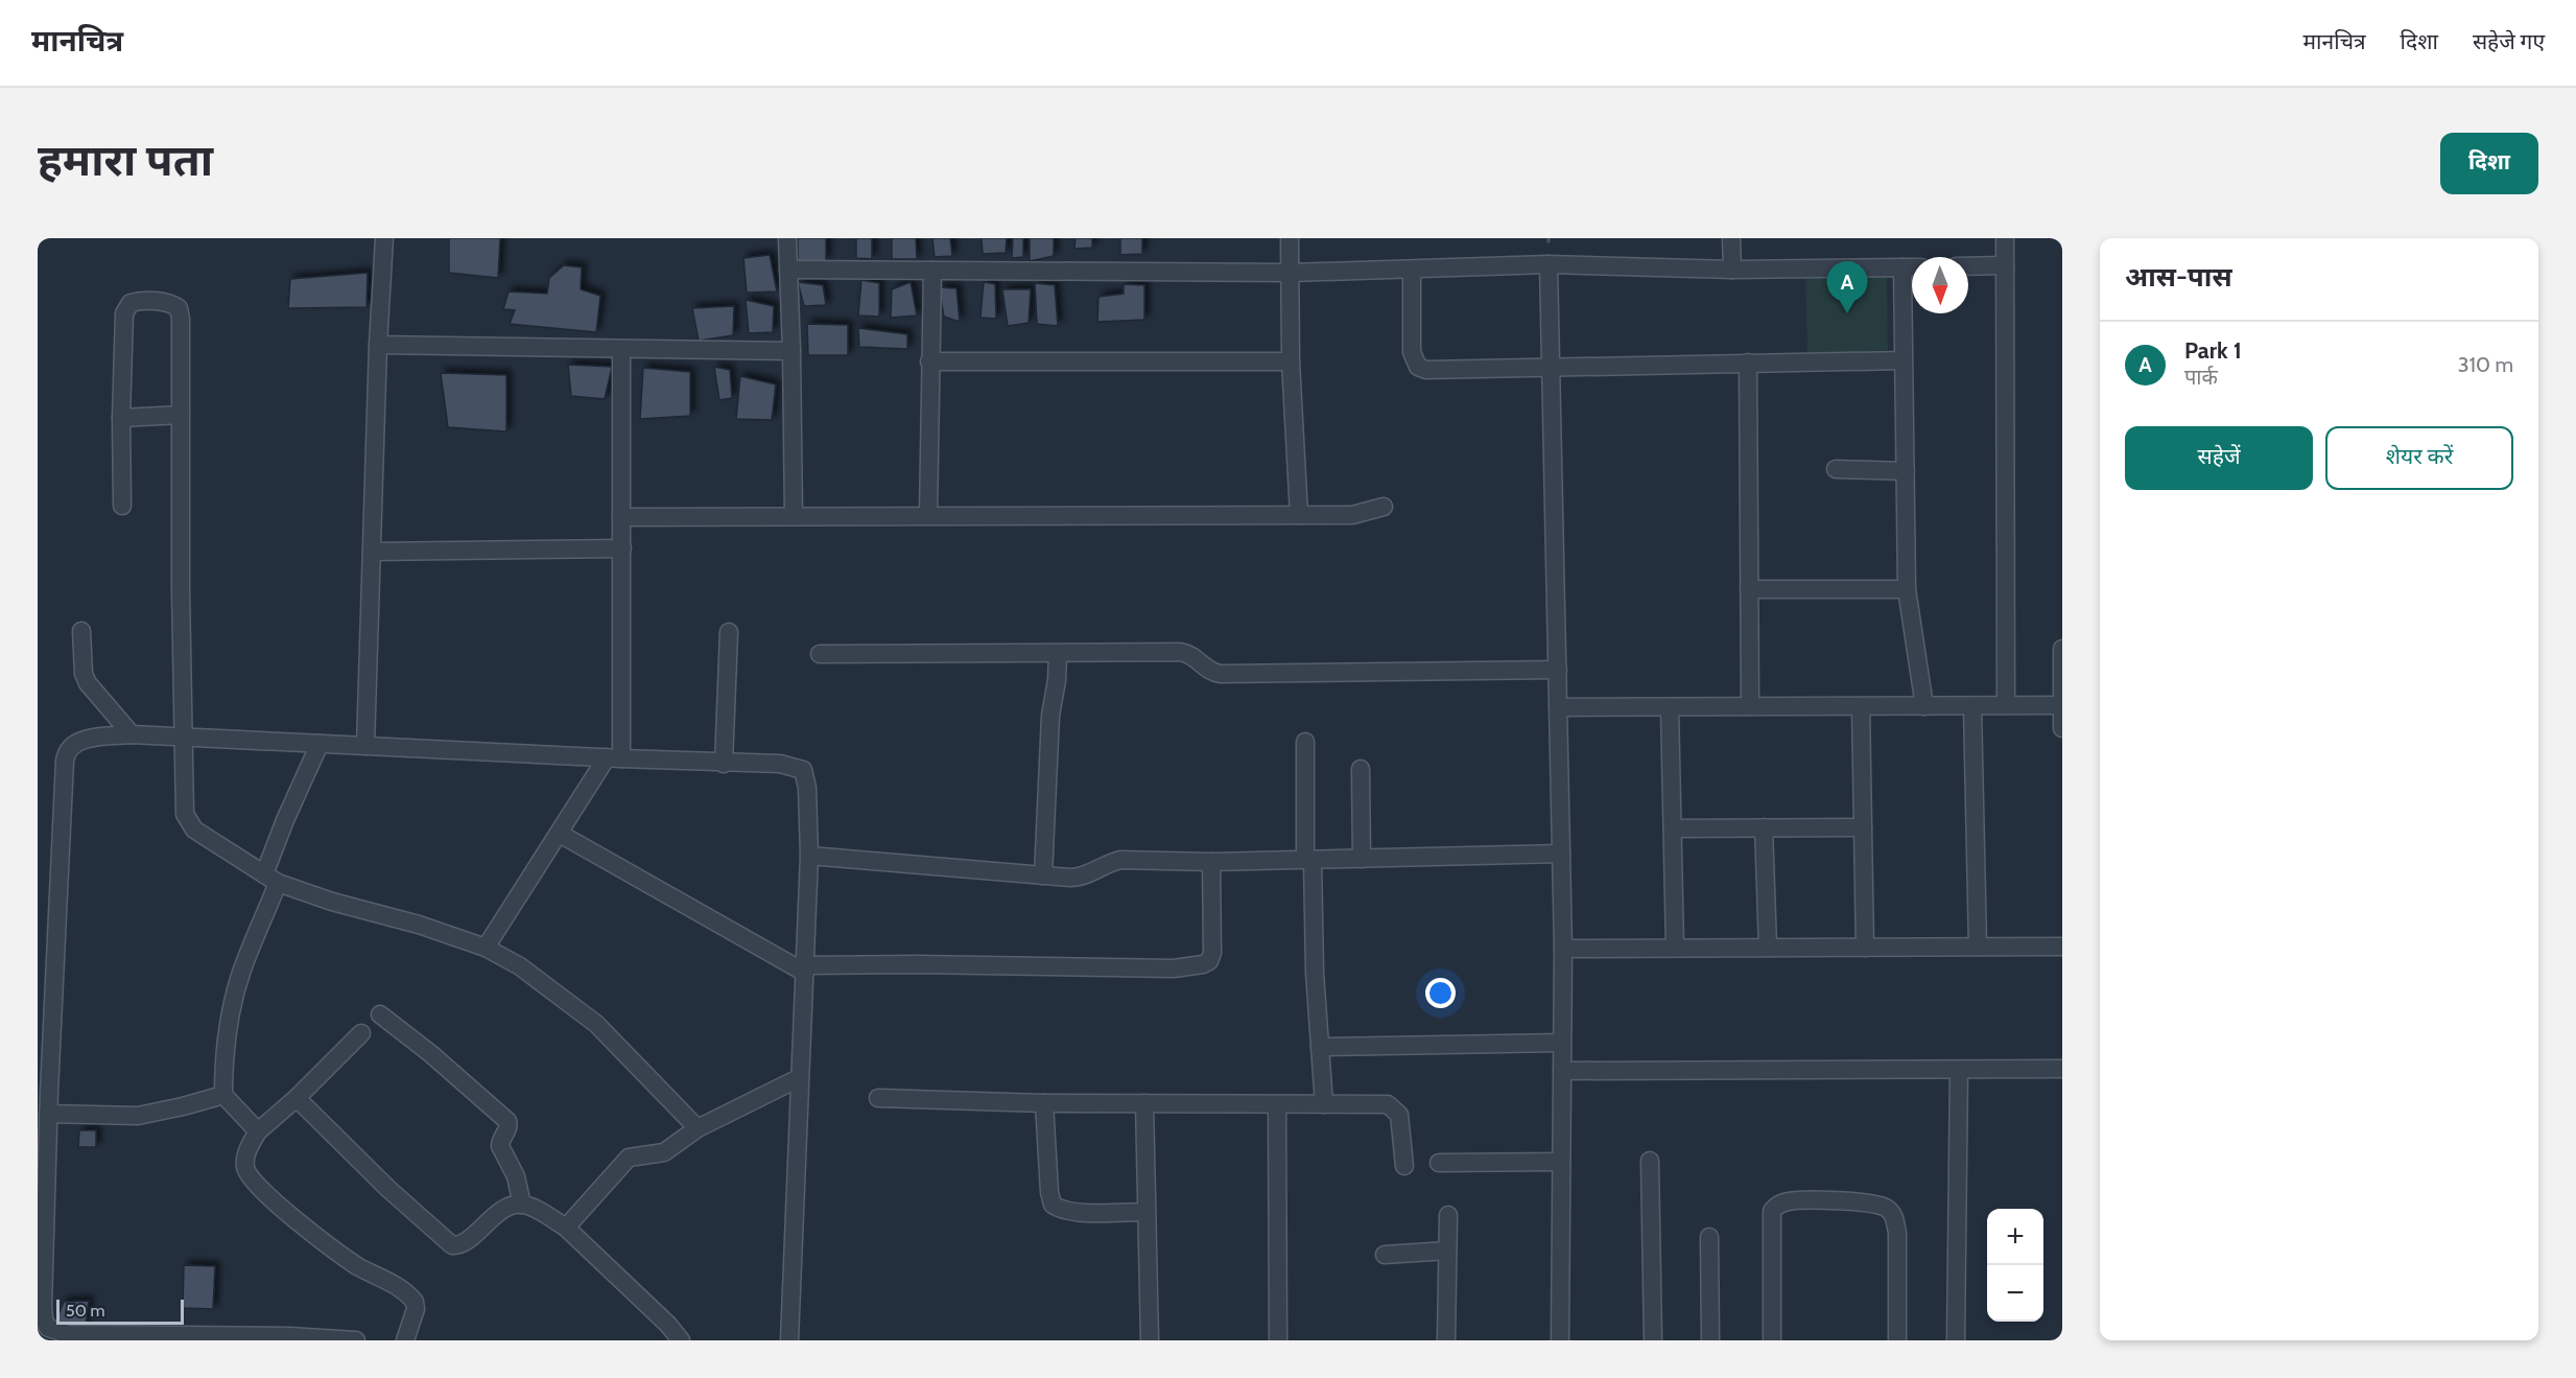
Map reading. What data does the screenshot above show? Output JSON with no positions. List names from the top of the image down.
{
  "scale_bar": "50 m",
  "north": "bottom",
  "page": {
    "header": "मानचित्र",
    "nav": ["मानचित्र", "दिशा", "सहेजे गए"],
    "title": "हमारा पता",
    "buttons": [
      "दिशा",
      ["सहेजें", "शेयर करें"]
    ],
    "heading": "आस-पास",
    "pins": "A",
    "list": [
      {
        "mark": "A",
        "name": "Park 1",
        "note": "पार्क",
        "value": "310 m"
      }
    ],
    "map_buttons": ["+", "−"],
    "scale": "50 m"
  }
}
